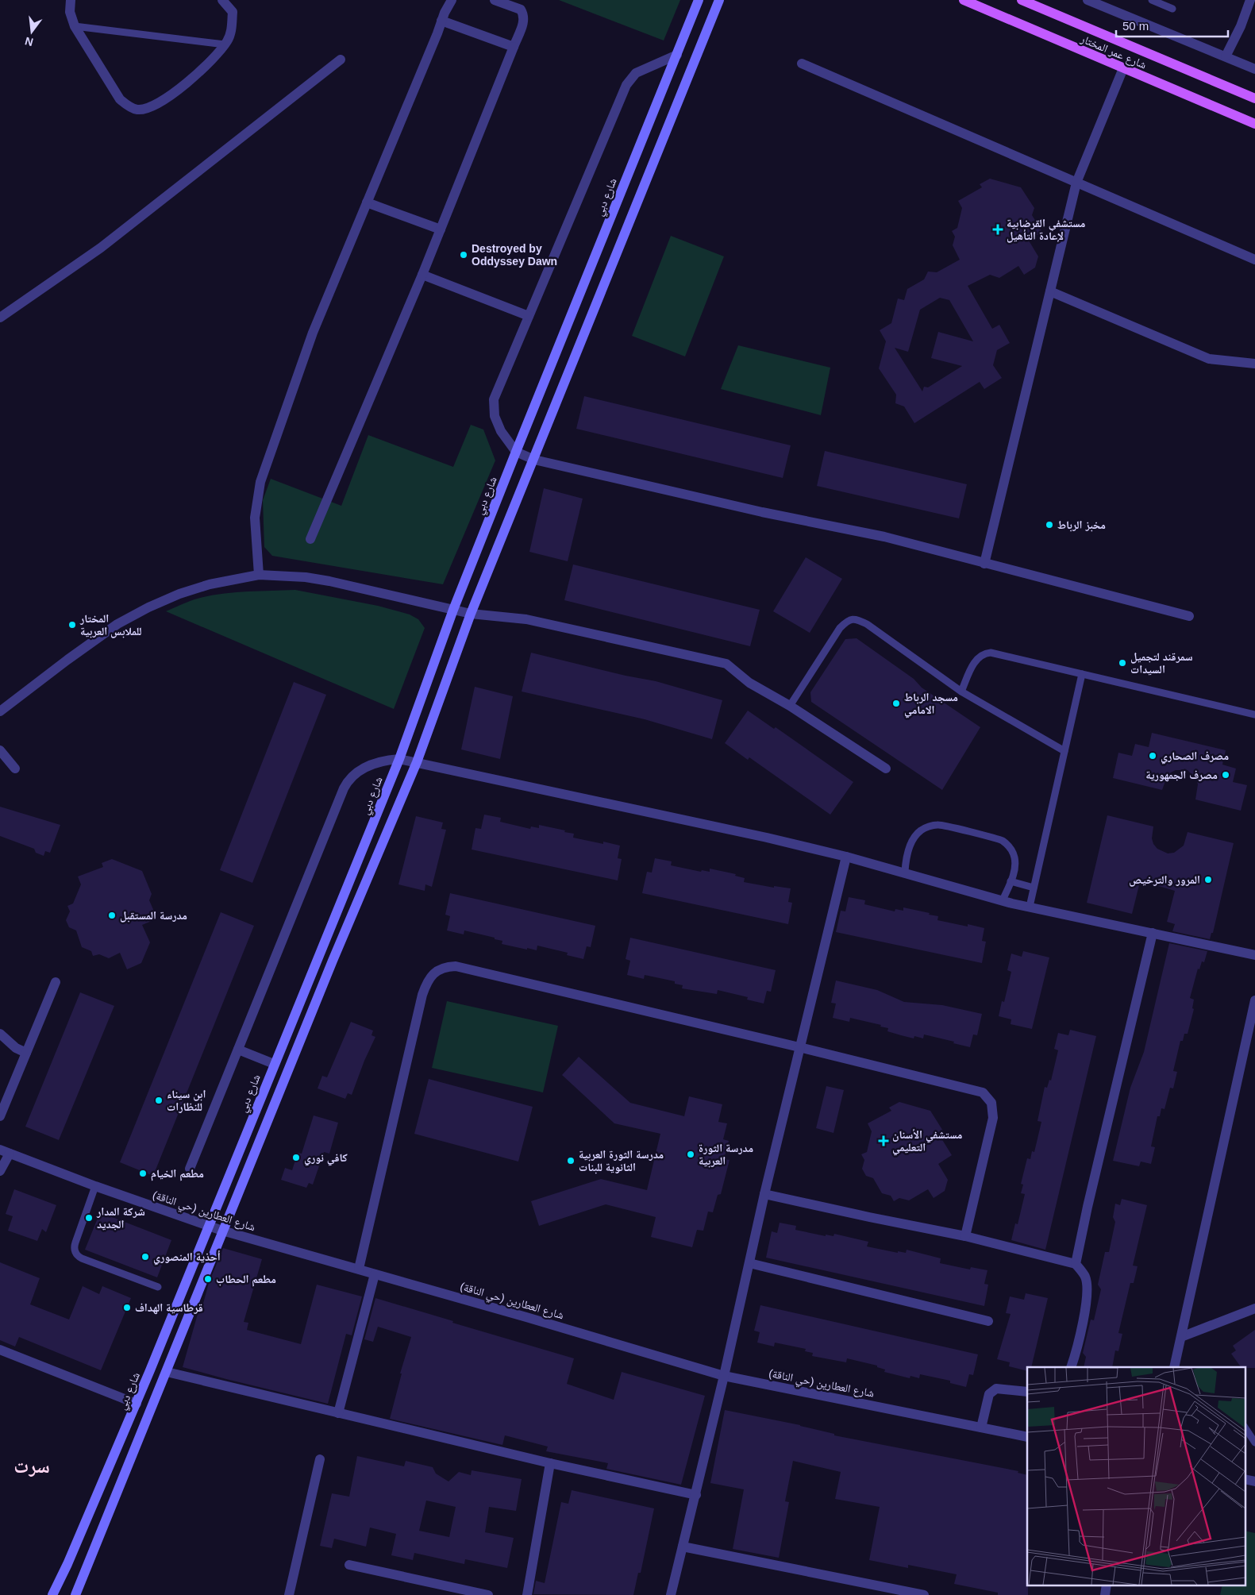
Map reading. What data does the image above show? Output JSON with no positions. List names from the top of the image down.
{
  "streets": {
    "main road": ["شارع عمر المختار"],
    "street": ["شارع دبي", "شارع العطارين (حي الناقة)"]
  },
  "crossings": [
    ["شارع دبي", "شارع العطارين (حي الناقة)"]
  ],
  "districts": ["سرت"],
  "places": {
    "health": ["مستشفي القرضابية لإعادة التأهيل", "مستشفي الأسنان التعليمي"],
    "other": [
      "Destroyed by Oddyssey Dawn",
      "مخبز الرباط",
      "المختار للملابس العربية",
      "سمرقند لتجميل السيدات",
      "مسجد الرباط الامامي",
      "مصرف الصحاري",
      "مصرف الجمهورية",
      "المرور والترخيص",
      "مدرسة المستقبل",
      "ابن سيناء للنظارات",
      "مدرسة الثورة العربية",
      "كافي نوري",
      "مدرسة الثورة العربية الثانوية للبنات",
      "مطعم الخيام",
      "شركة المدار الجديد",
      "أحذية المنصوري",
      "مطعم الحطاب",
      "قرطاسية الهداف"
    ]
  },
  "scale_bar": "50 m",
  "north": "bottom"
}
